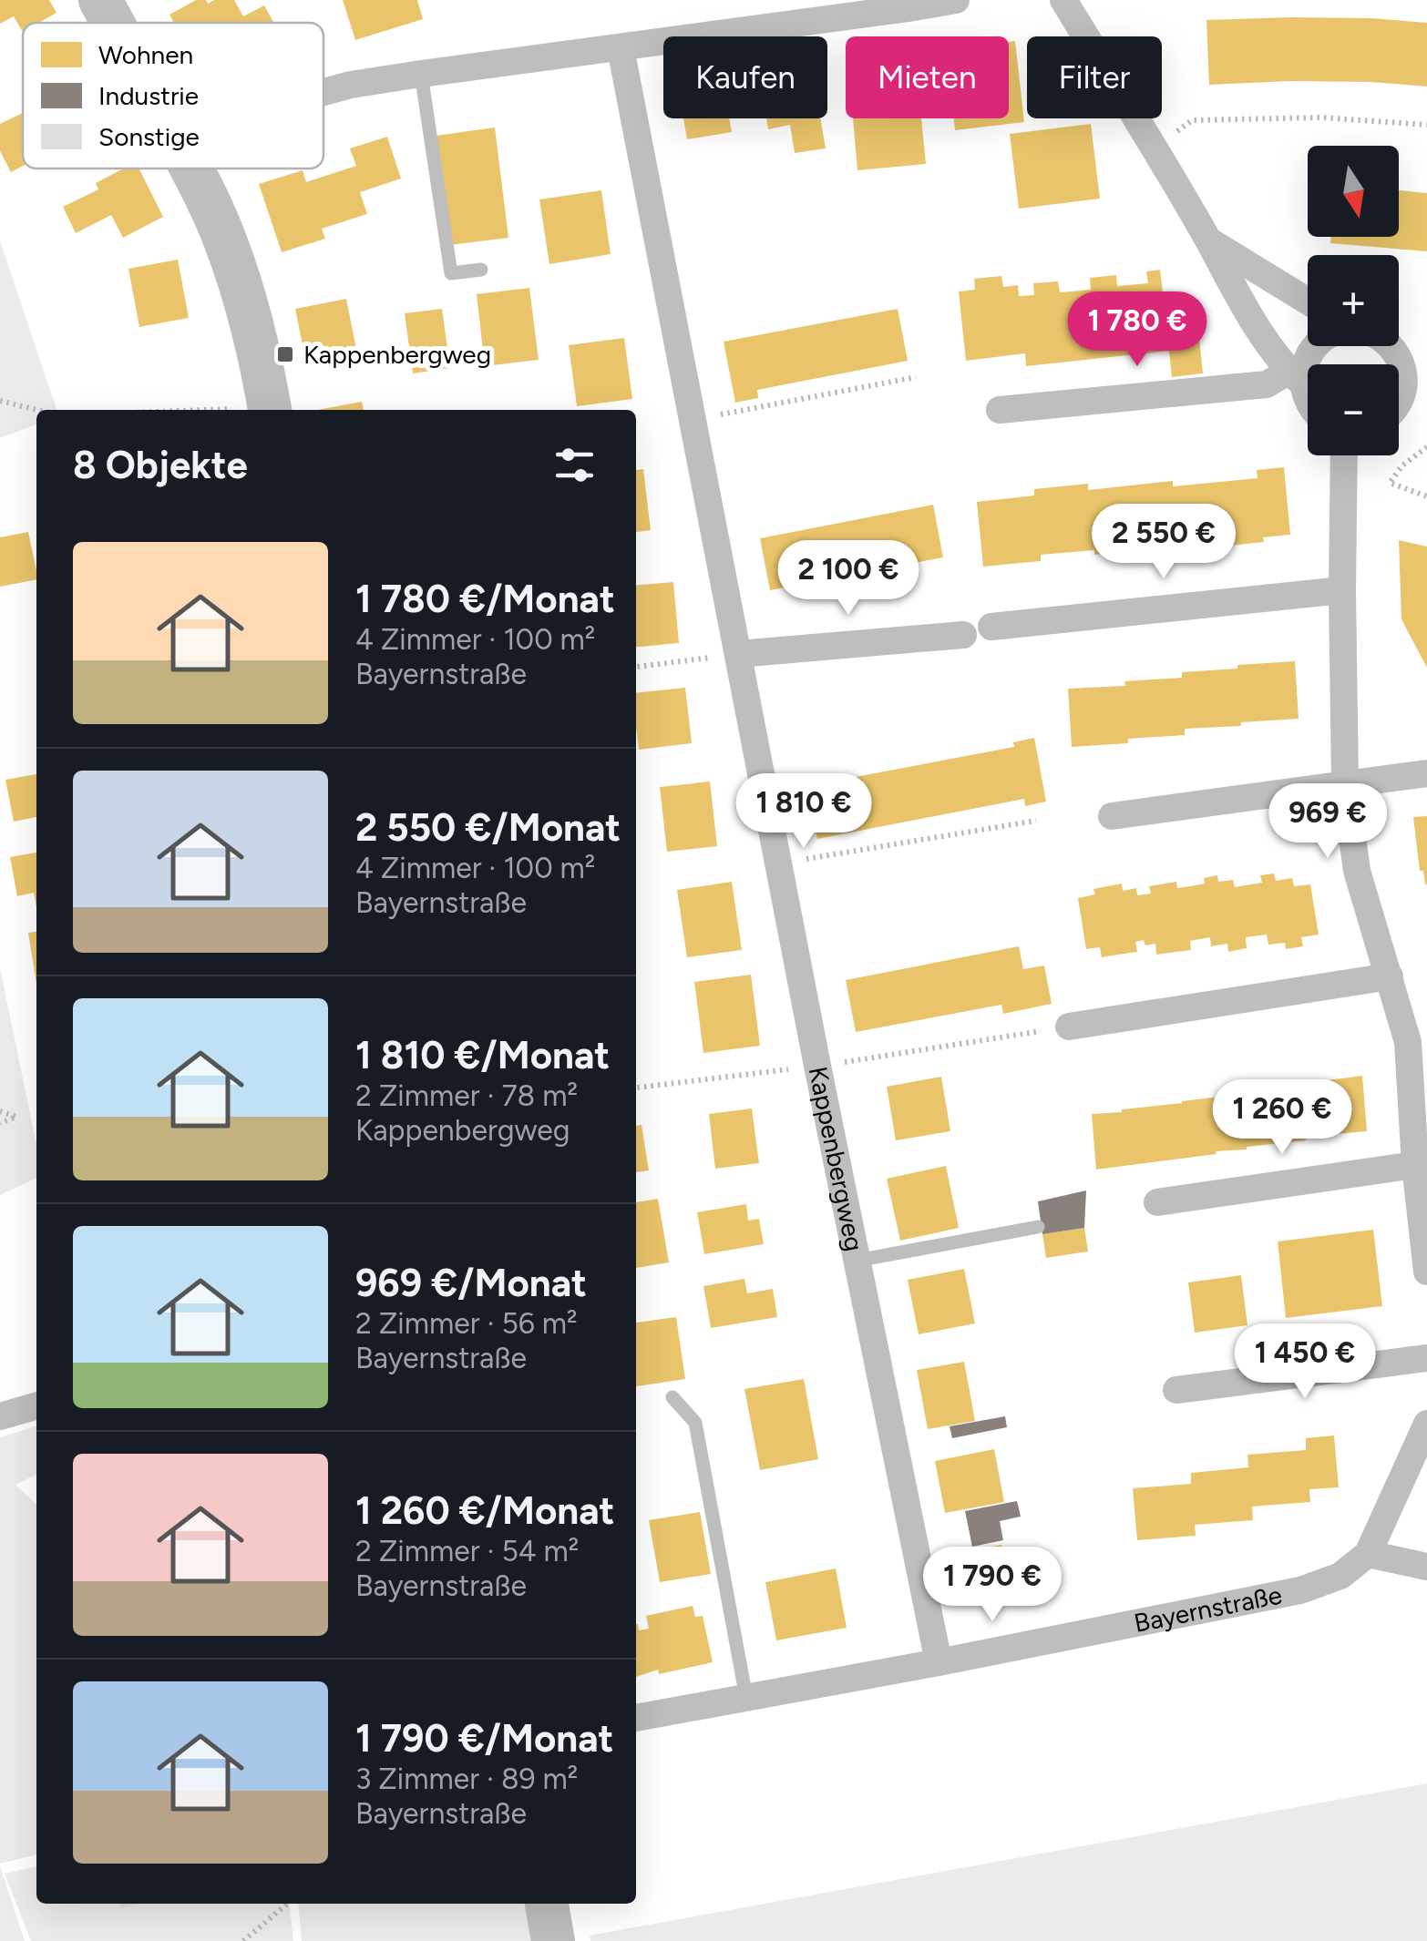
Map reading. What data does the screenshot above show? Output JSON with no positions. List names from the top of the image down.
{
  "streets": {
    "street": ["Kappenbergweg", "Bayernstraße"]
  },
  "crossings": [
    ["Kappenbergweg", "Bayernstraße"]
  ],
  "places": {
    "transit": ["Kappenbergweg"]
  },
  "legend": ["Wohnen", "Industrie", "Sonstige"],
  "north": "bottom",
  "page": {
    "chip": ["Kaufen", "Mieten", "Filter"],
    "map_buttons": ["+", "−"],
    "price": [
      "1 780 €",
      "2 550 €",
      "2 100 €",
      "1 810 €",
      "969 €",
      "1 260 €",
      "1 450 €",
      "1 790 €"
    ],
    "heading": "8 Objekte",
    "list": [
      {
        "name": "1 780 €/Monat",
        "note": "4 Zimmer · 100 m² · Bayernstraße"
      },
      {
        "name": "2 550 €/Monat",
        "note": "4 Zimmer · 100 m² · Bayernstraße"
      },
      {
        "name": "1 810 €/Monat",
        "note": "2 Zimmer · 78 m² · Kappenbergweg"
      },
      {
        "name": "969 €/Monat",
        "note": "2 Zimmer · 56 m² · Bayernstraße"
      },
      {
        "name": "1 260 €/Monat",
        "note": "2 Zimmer · 54 m² · Bayernstraße"
      },
      {
        "name": "1 790 €/Monat",
        "note": "3 Zimmer · 89 m² · Bayernstraße"
      }
    ]
  }
}
